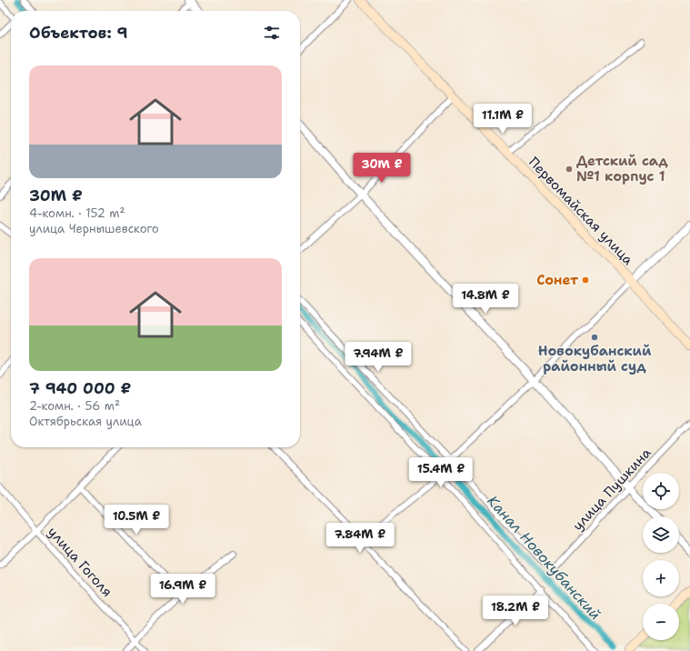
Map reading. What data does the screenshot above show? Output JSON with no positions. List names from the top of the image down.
{
  "streets": {
    "main road": ["Первомайская улица"],
    "street": ["улица Пушкина", "улица Гоголя"]
  },
  "water": ["Канал Новокубанский"],
  "places": ["Детский сад №1 корпус 1", "Сонет", "Новокубанский районный суд"],
  "page": {
    "heading": "Объектов: 9",
    "list": [
      {
        "name": "30M ₽",
        "note": "4-комн. · 152 m² · улица Чернышевского"
      },
      {
        "name": "7 940 000 ₽",
        "note": "2-комн. · 56 m² · Октябрьская улица"
      }
    ],
    "price": [
      "11.1M ₽",
      "30M ₽",
      "14.8M ₽",
      "7.94M ₽",
      "15.4M ₽",
      "10.5M ₽",
      "7.84M ₽",
      "16.9M ₽",
      "18.2M ₽"
    ],
    "map_buttons": ["+", "−"]
  }
}
